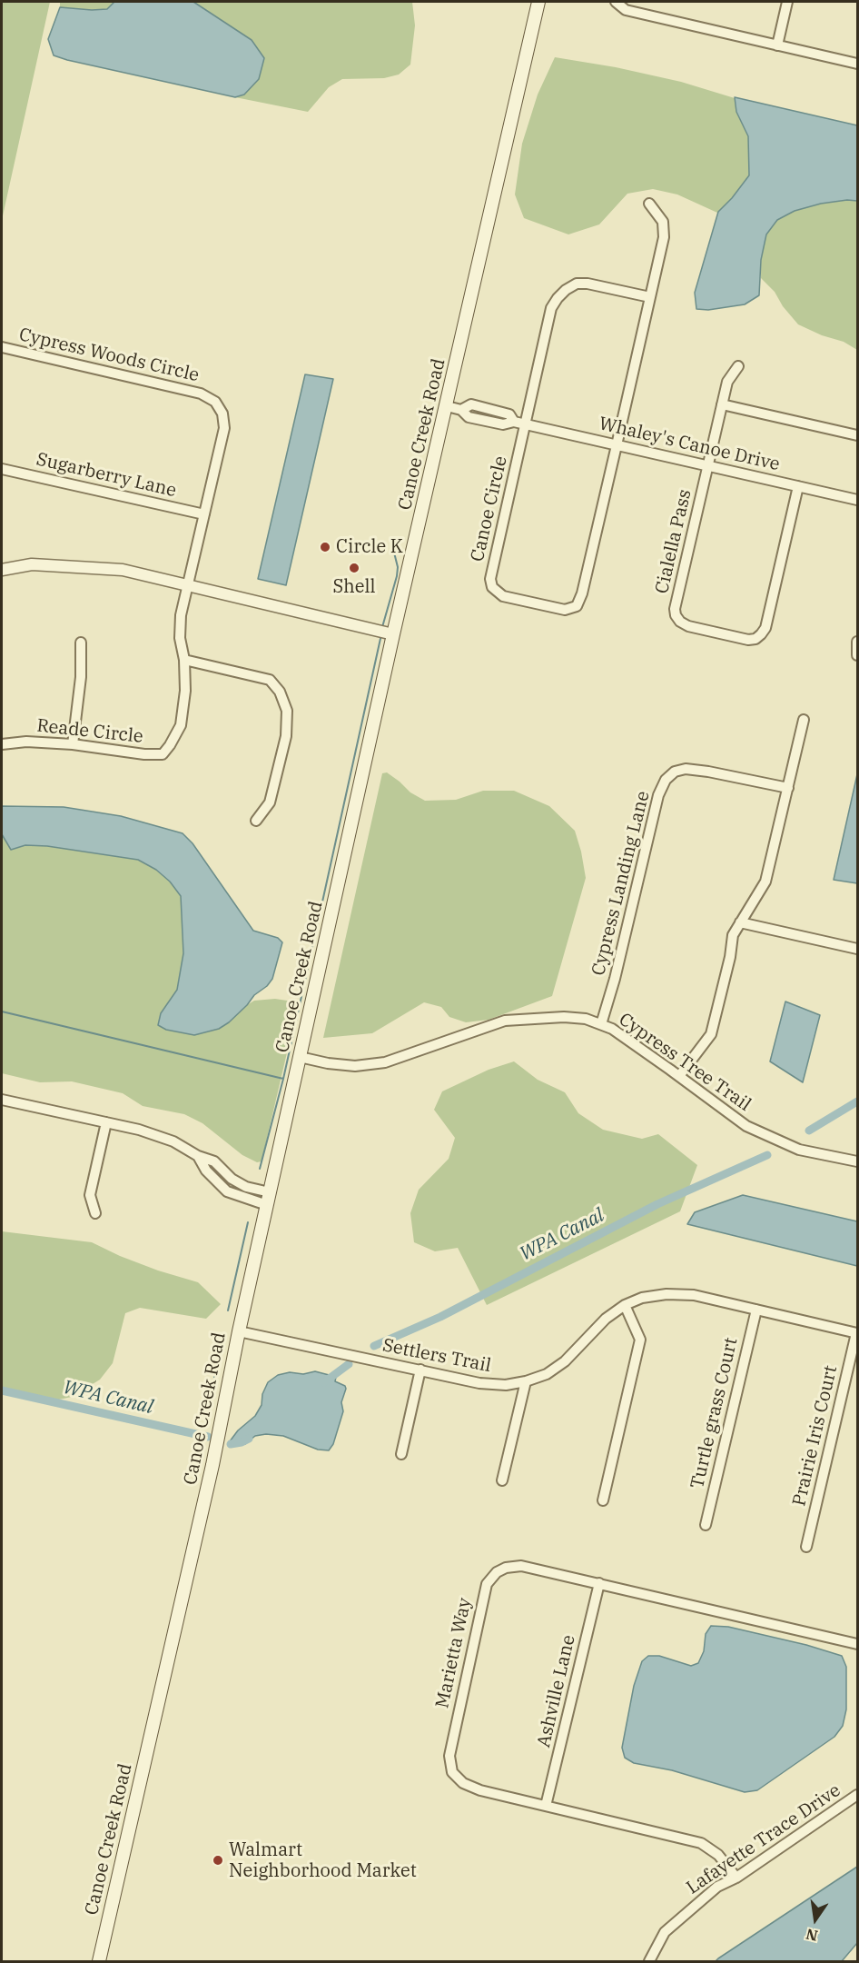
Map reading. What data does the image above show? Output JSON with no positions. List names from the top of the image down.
{
  "streets": {
    "main road": ["Canoe Creek Road"],
    "street": [
      "Cypress Woods Circle",
      "Whaley's Canoe Drive",
      "Sugarberry Lane",
      "Canoe Circle",
      "Cialella Pass",
      "Reade Circle",
      "Cypress Landing Lane",
      "Cypress Tree Trail",
      "Settlers Trail",
      "Turtle grass Court",
      "Prairie Iris Court",
      "Marietta Way",
      "Ashville Lane",
      "Lafayette Trace Drive"
    ]
  },
  "crossings": [
    ["Cypress Woods Circle", "Sugarberry Lane"],
    ["Cypress Woods Circle", "Reade Circle"],
    ["Canoe Creek Road", "Whaley's Canoe Drive"],
    ["Canoe Creek Road", "Cypress Tree Trail"],
    ["Canoe Creek Road", "Settlers Trail"],
    ["Whaley's Canoe Drive", "Canoe Circle"],
    ["Whaley's Canoe Drive", "Cialella Pass"],
    ["Cypress Landing Lane", "Cypress Tree Trail"],
    ["Settlers Trail", "Turtle grass Court"],
    ["Settlers Trail", "Prairie Iris Court"],
    ["Marietta Way", "Ashville Lane"],
    ["Marietta Way", "Lafayette Trace Drive"]
  ],
  "water": ["WPA Canal"],
  "places": ["Circle K", "Shell", "Walmart Neighborhood Market"],
  "north": "bottom"
}
